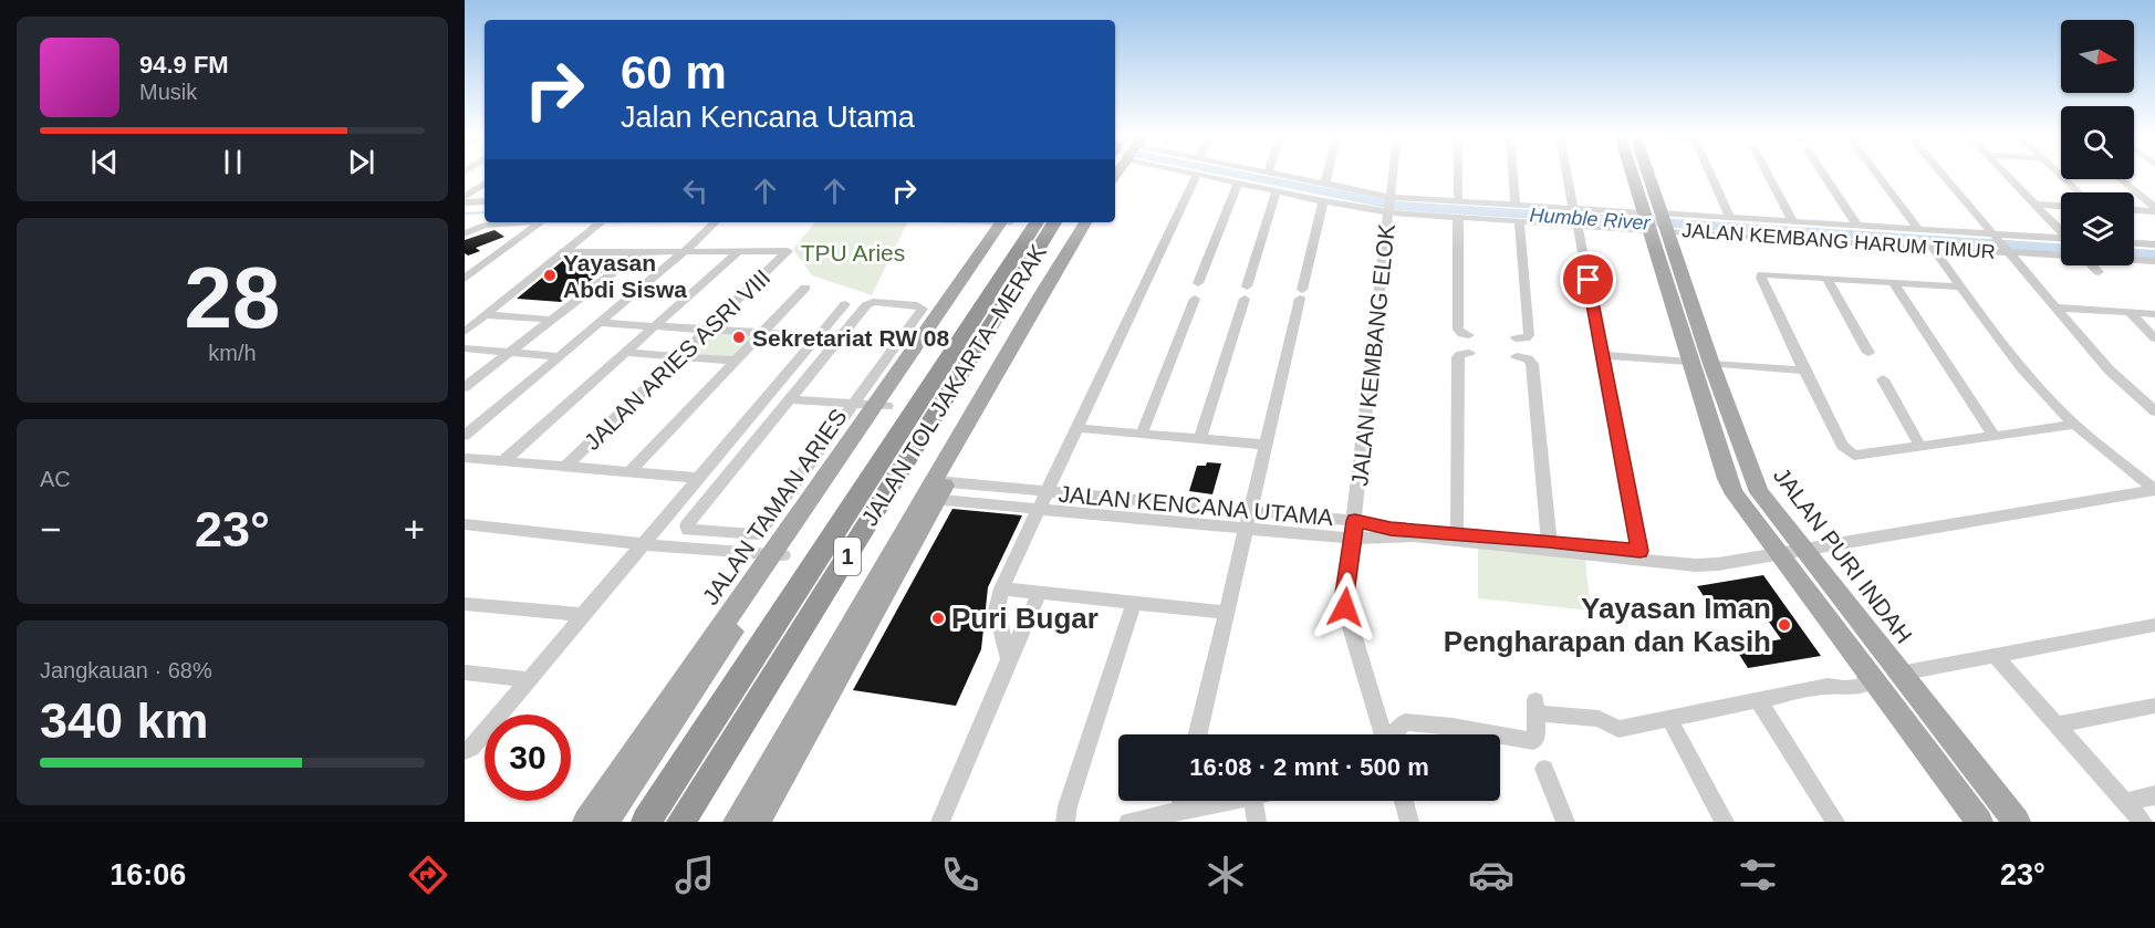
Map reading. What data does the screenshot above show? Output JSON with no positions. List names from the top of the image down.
{
  "streets": {
    "highway": ["JALAN TOL JAKARTA–MERAK", "1"],
    "main road": ["JALAN TAMAN ARIES", "JALAN PURI INDAH"],
    "street": [
      "JALAN KEMBANG HARUM TIMUR",
      "JALAN KEMBANG ELOK",
      "JALAN ARIES ASRI VIII",
      "JALAN KENCANA UTAMA"
    ]
  },
  "crossings": [
    ["JALAN KEMBANG HARUM TIMUR", "JALAN PURI INDAH"],
    ["JALAN KEMBANG ELOK", "JALAN KENCANA UTAMA"]
  ],
  "water": ["Humble River"],
  "parks": ["TPU Aries"],
  "places": [
    "Yayasan Abdi Siswa",
    "Sekretariat RW 08",
    "Puri Bugar",
    "Yayasan Iman Pengharapan dan Kasih"
  ],
  "north": "right",
  "page": {
    "turn": ["60 m", "Jalan Kencana Utama"],
    "song": ["94.9 FM", "Musik"],
    "tile": [
      ["28", "km/h"],
      "AC",
      ["Jangkauan · 68%", "340 km"]
    ],
    "heat": ["−", "23°", "+"],
    "limit": "30",
    "trip": "16:08 · 2 mnt · 500 m",
    "tabs": ["16:06", "23°"]
  }
}
